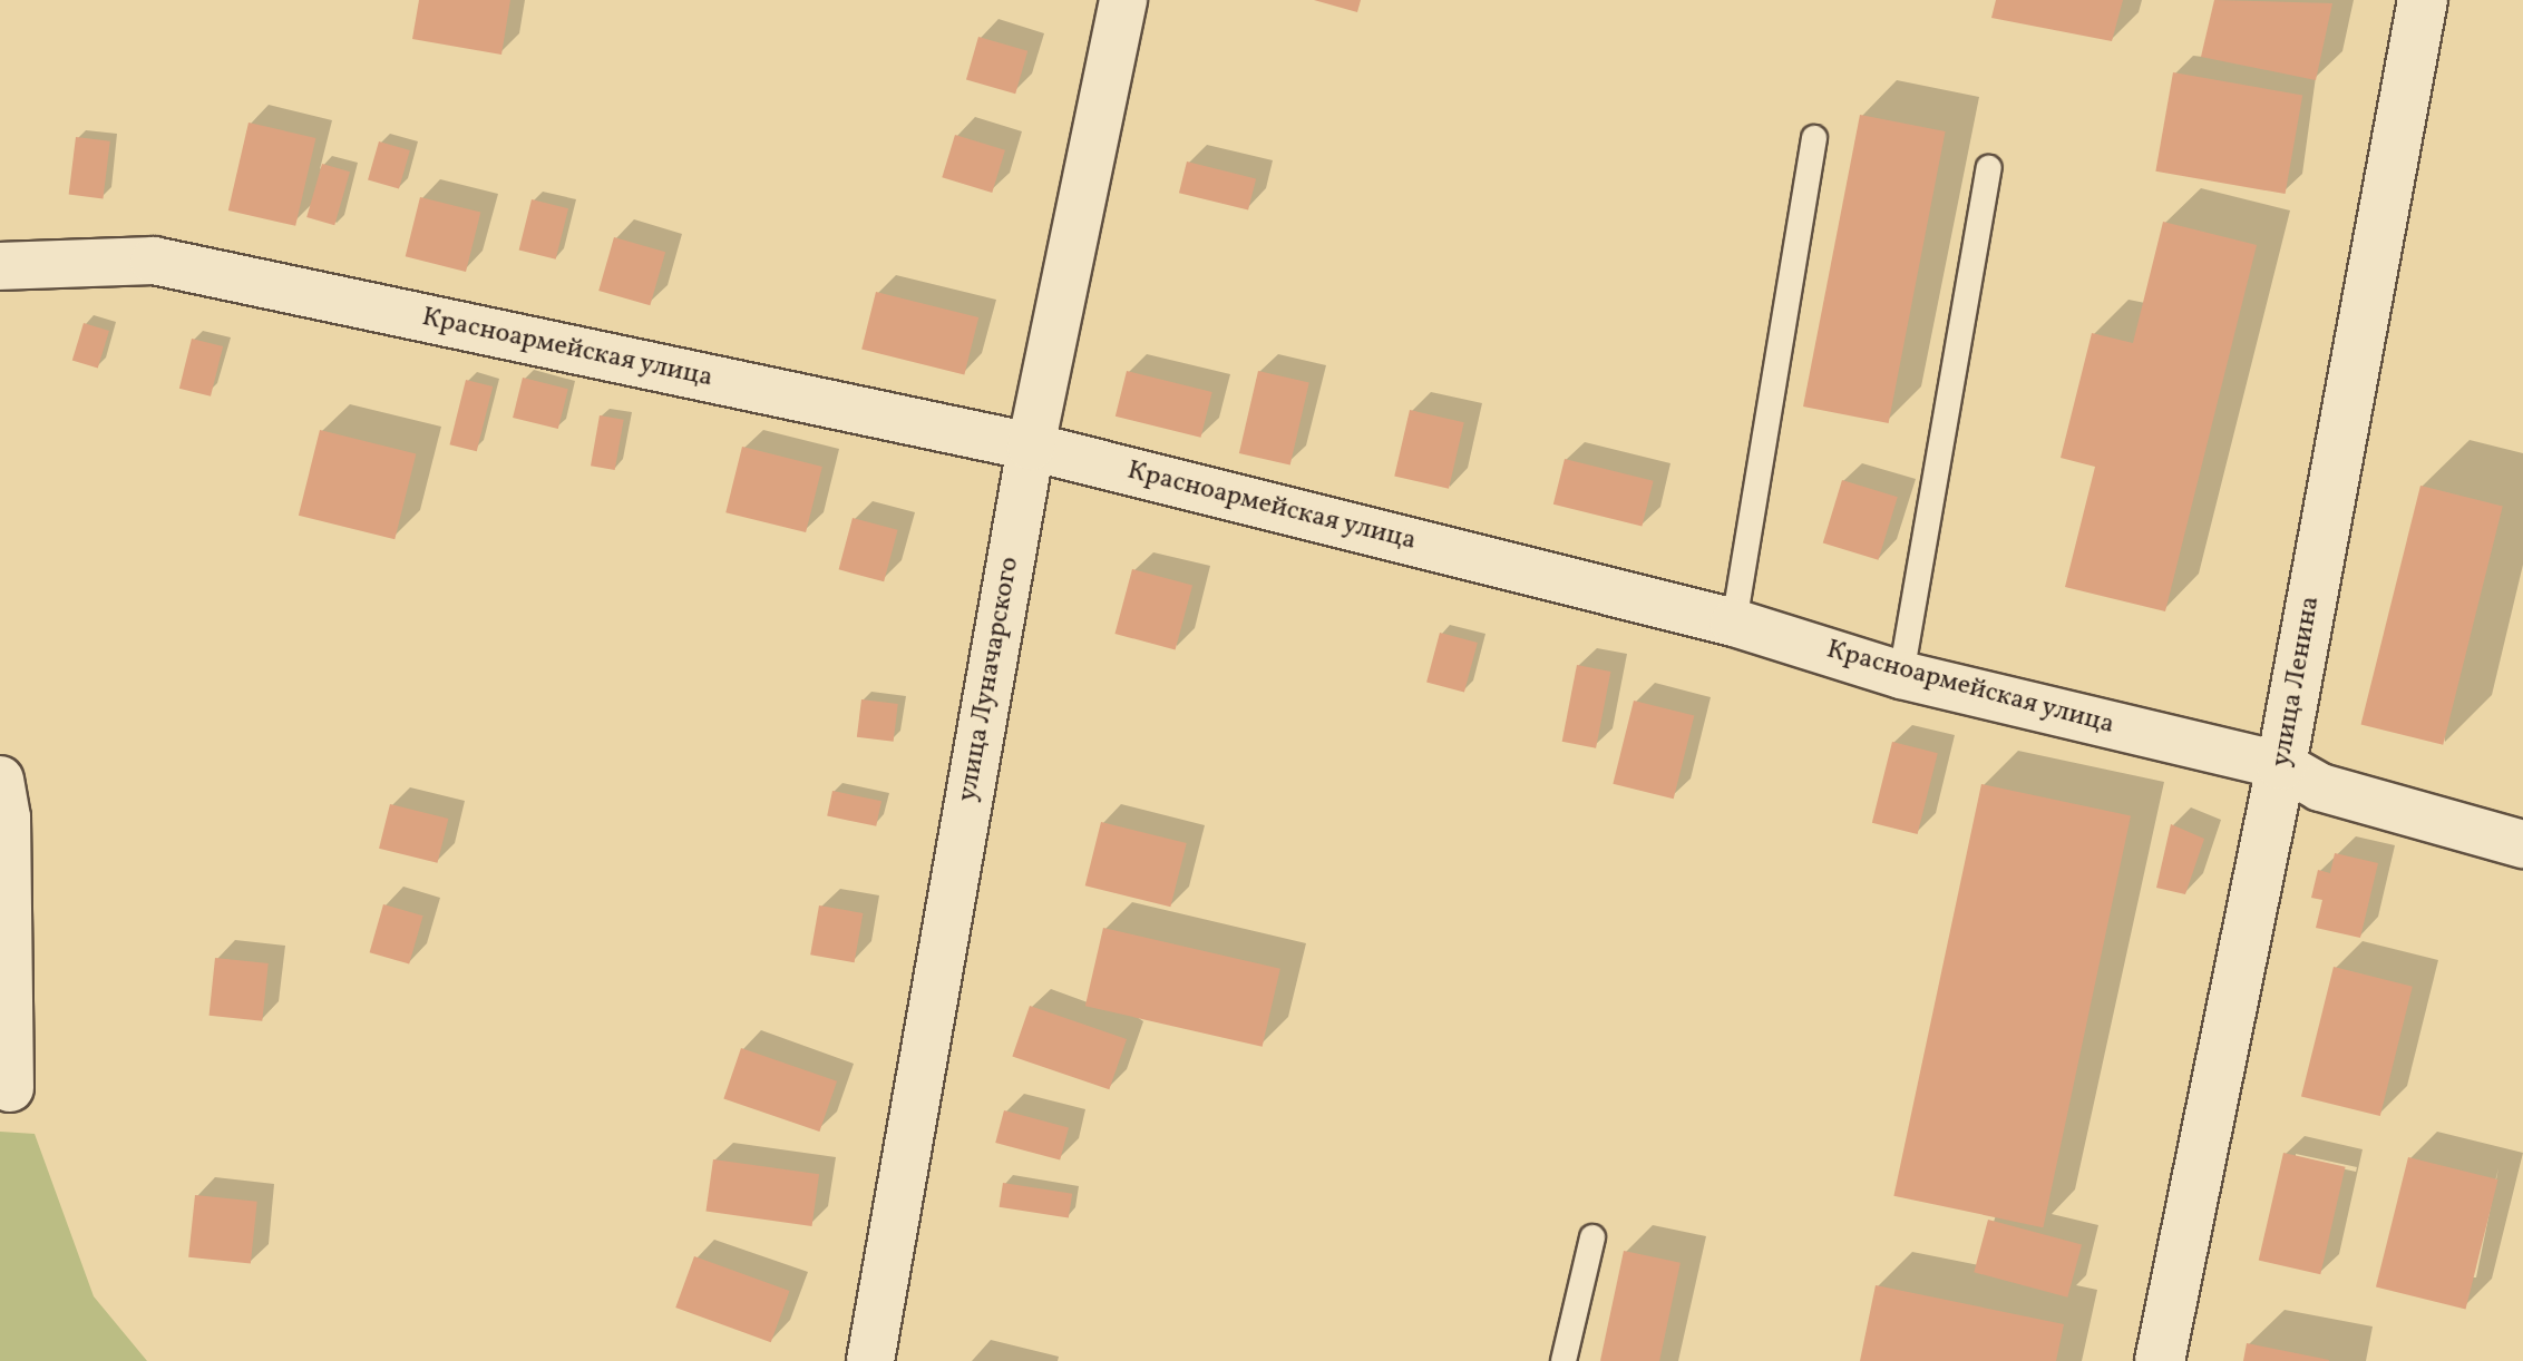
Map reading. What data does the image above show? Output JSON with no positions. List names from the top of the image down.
{
  "streets": {
    "street": ["Красноармейская улица", "улица Луначарского", "улица Ленина"]
  },
  "crossings": [
    ["Красноармейская улица", "улица Луначарского"],
    ["Красноармейская улица", "улица Ленина"]
  ]
}
